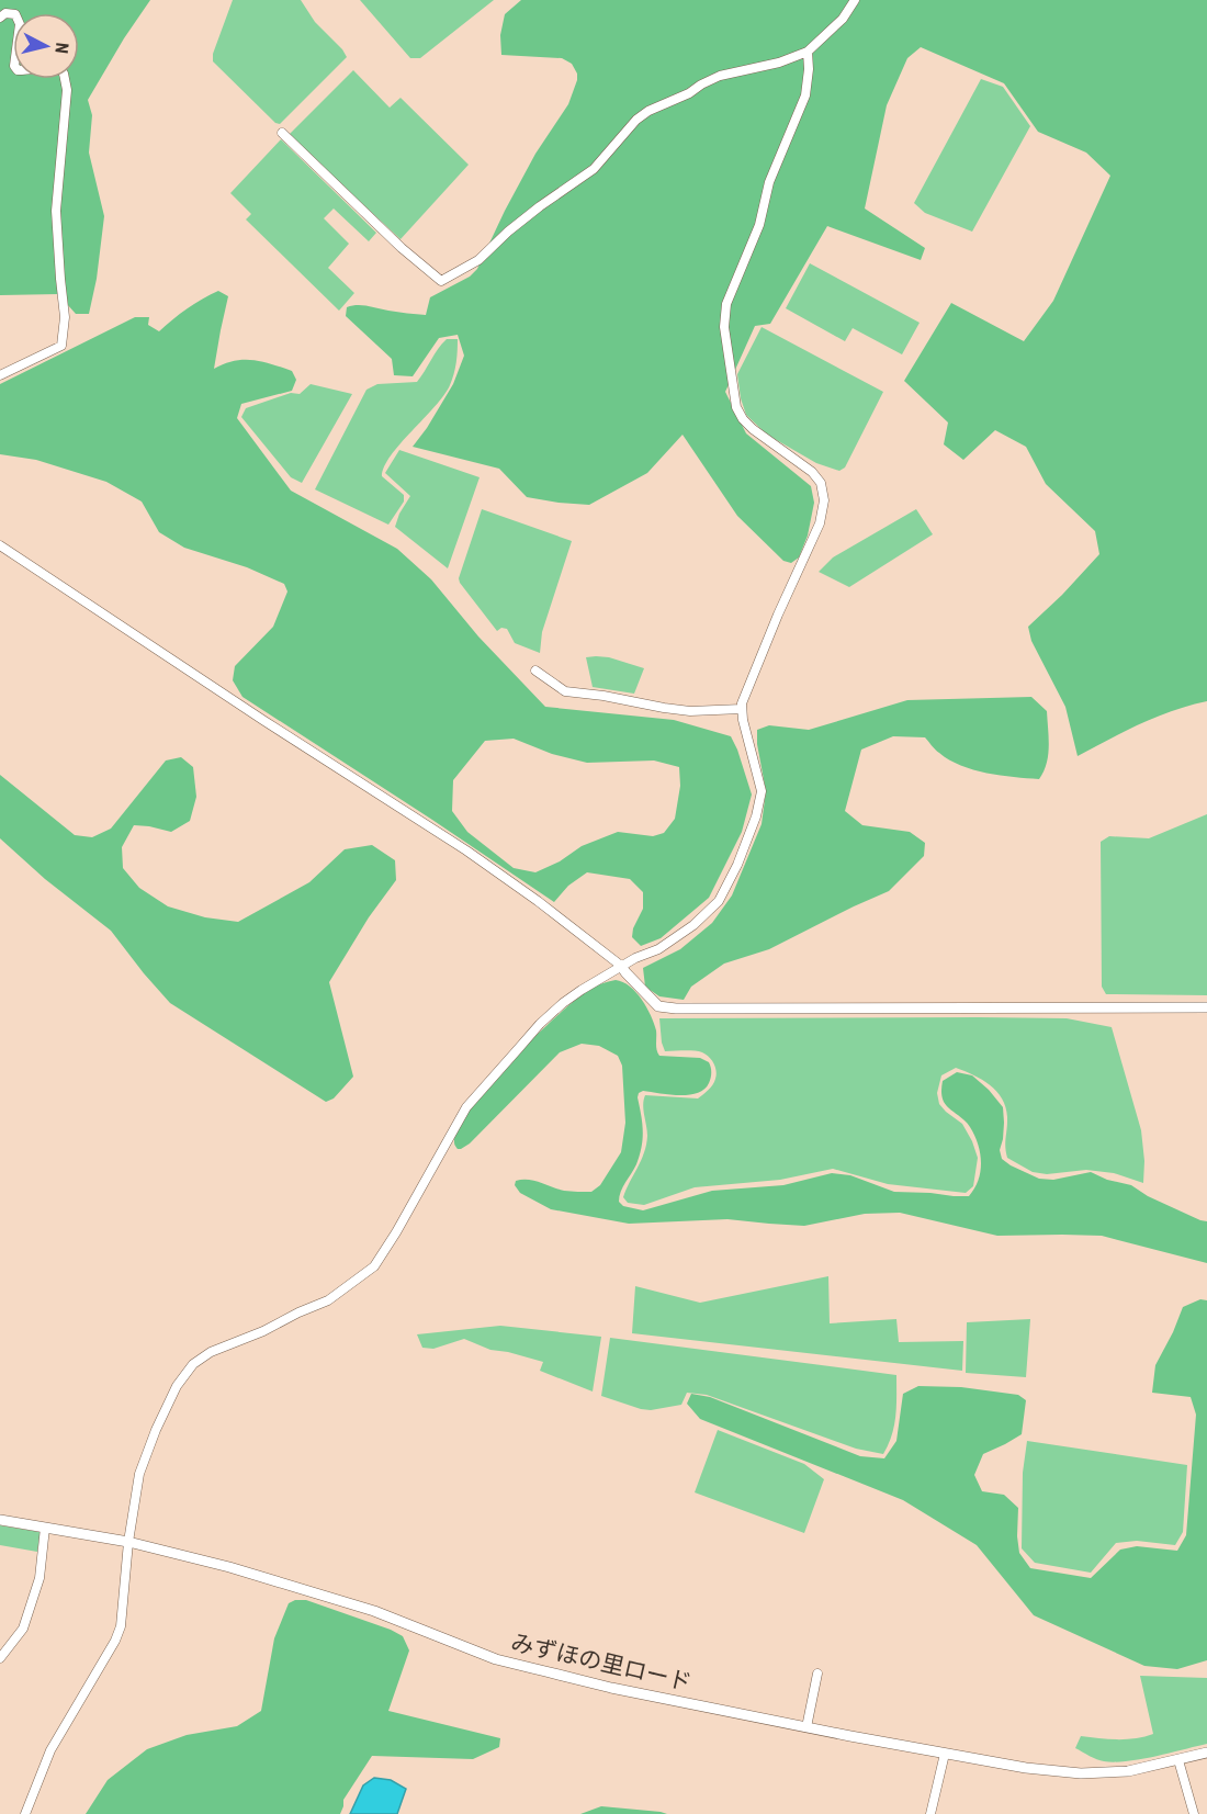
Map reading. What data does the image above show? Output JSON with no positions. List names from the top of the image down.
{
  "streets": {
    "street": ["みずほの里ロード"]
  },
  "north": "right"
}
